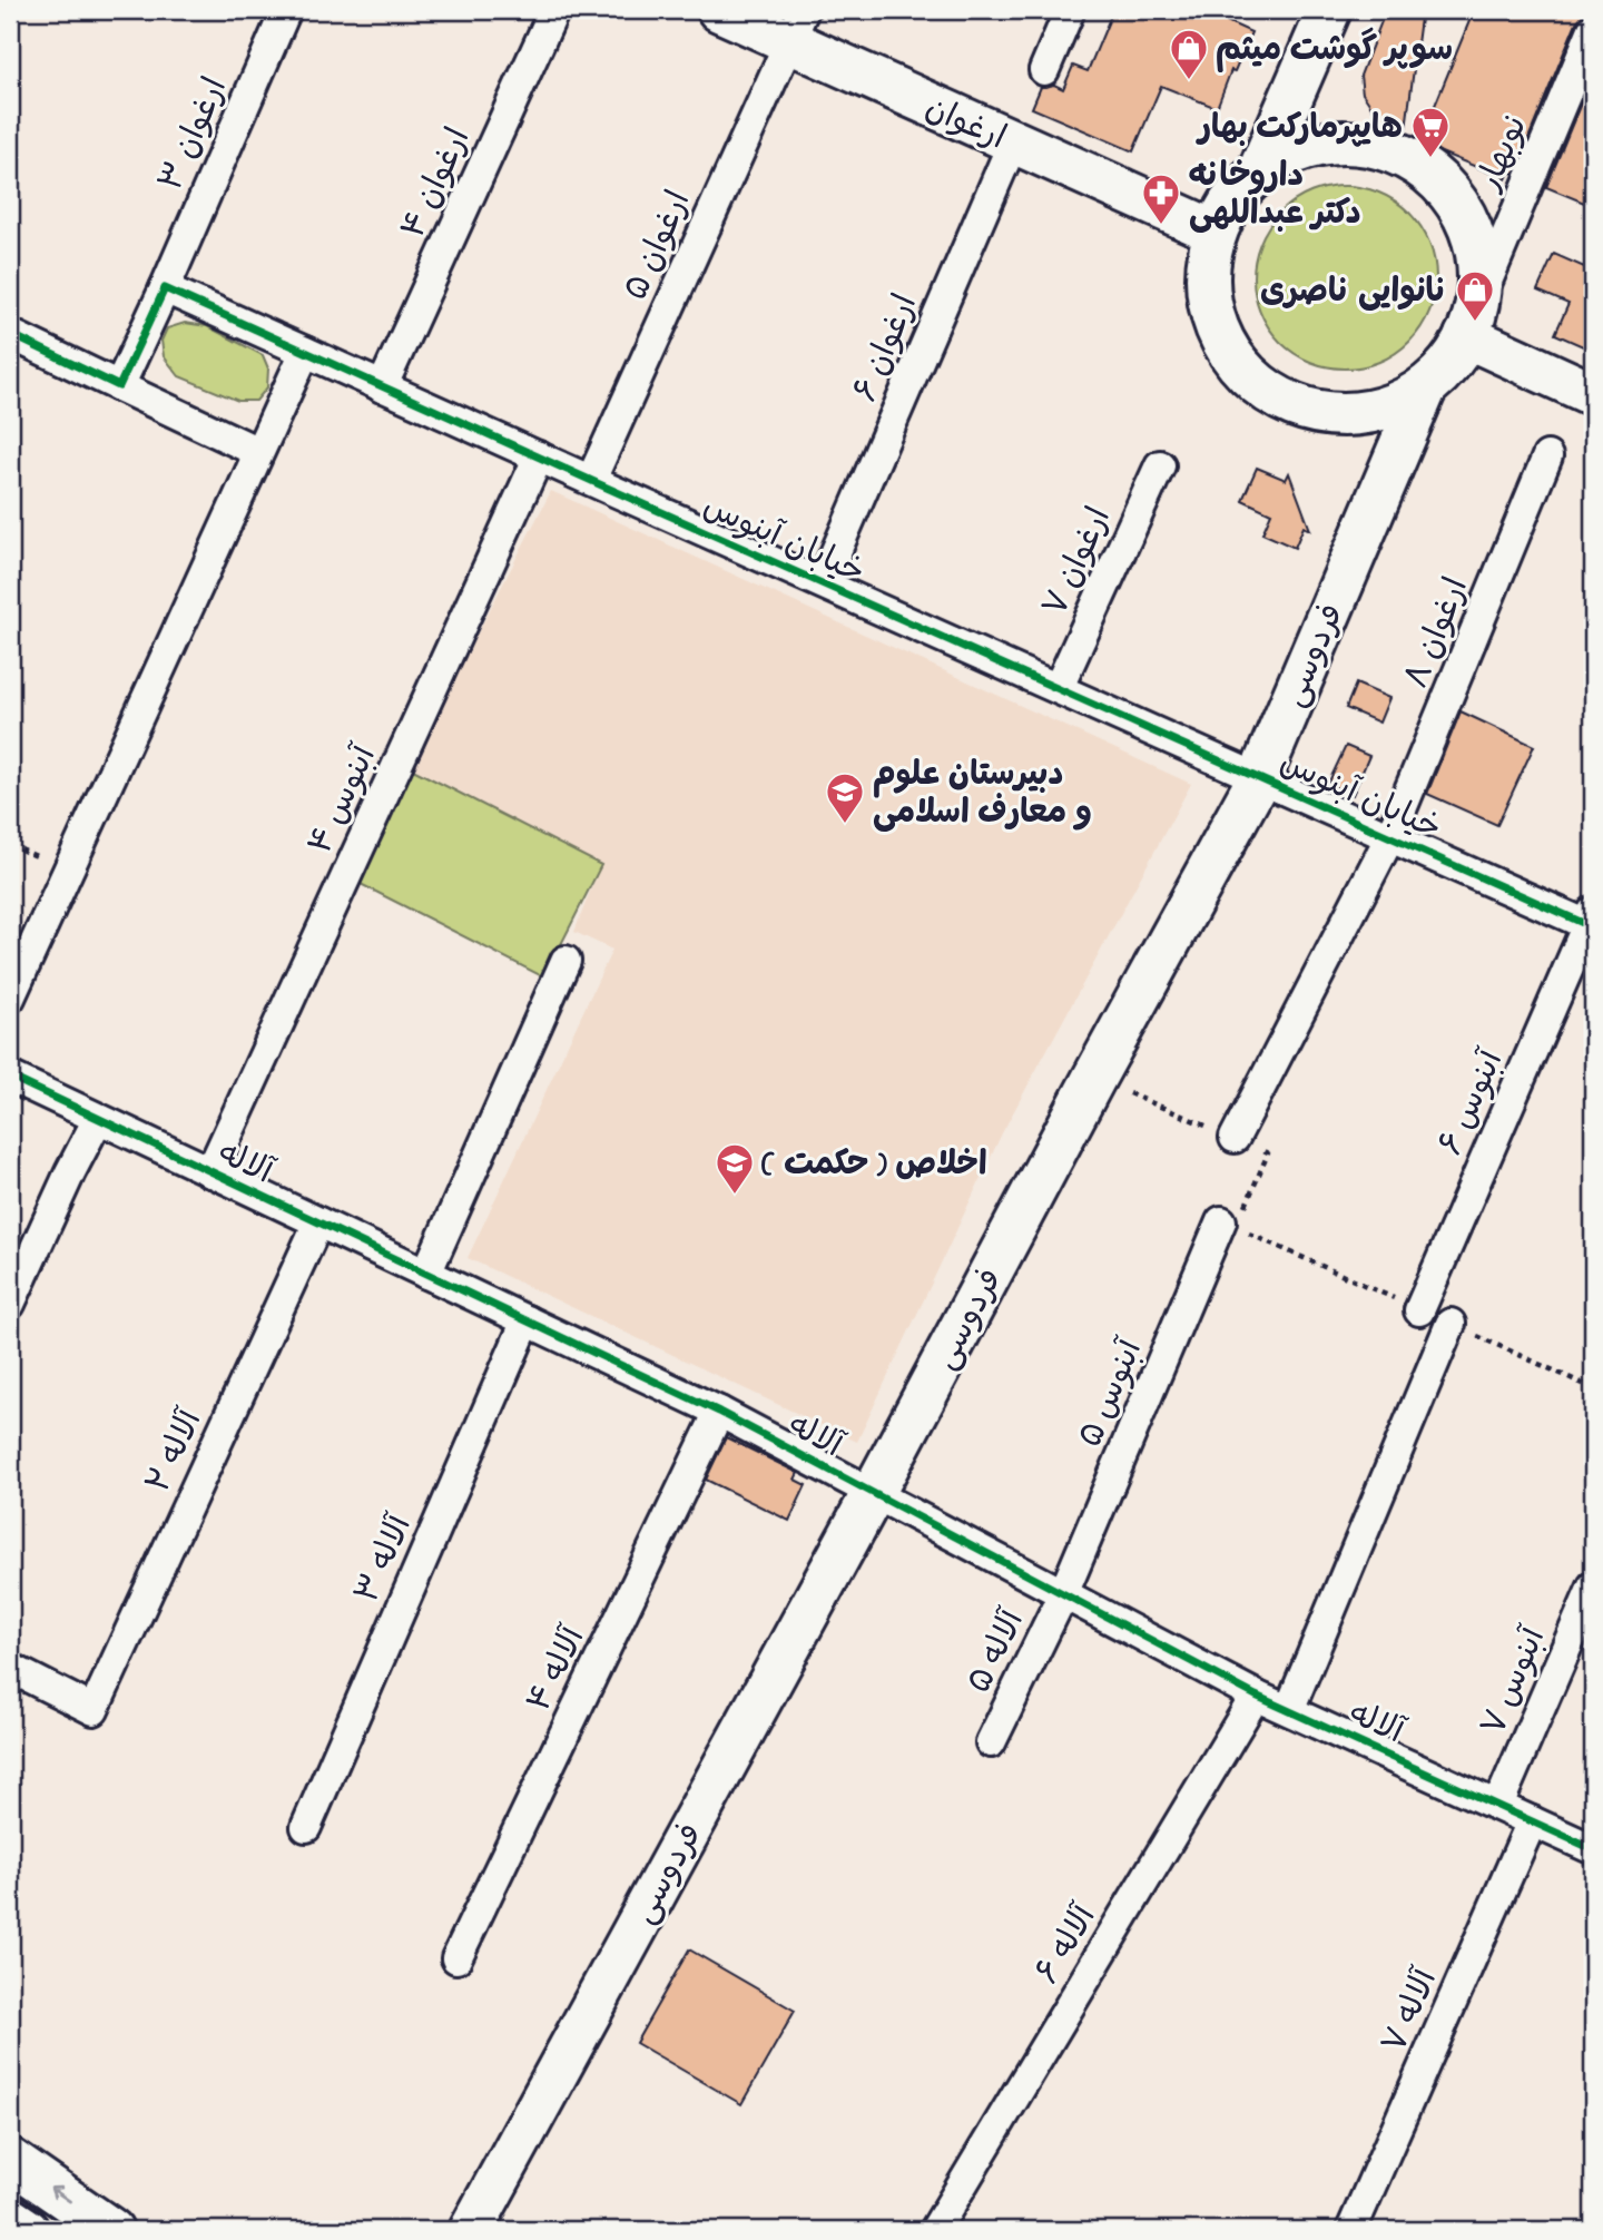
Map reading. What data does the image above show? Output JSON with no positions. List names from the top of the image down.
{
  "streets": {
    "main road": ["ارغوان", "فردوسی"],
    "street": [
      "ارغوان ۳",
      "نوبهار",
      "ارغوان ۴",
      "ارغوان ۵",
      "ارغوان ۶",
      "خیابان آبنوس",
      "ارغوان ۷",
      "ارغوان ۸",
      "آبنوس ۴",
      "آبنوس ۶",
      "آلاله",
      "آبنوس ۵",
      "آلاله ۲",
      "آلاله ۳",
      "آلاله ۵",
      "آلاله ۴",
      "آبنوس ۷",
      "آلاله ۶",
      "آلاله ۷"
    ]
  },
  "crossings": [
    ["ارغوان", "نوبهار"],
    ["ارغوان", "ارغوان ۵"],
    ["ارغوان", "ارغوان ۶"],
    ["ارغوان", "فردوسی"],
    ["ارغوان ۳", "خیابان آبنوس"],
    ["نوبهار", "فردوسی"],
    ["ارغوان ۴", "خیابان آبنوس"],
    ["ارغوان ۵", "خیابان آبنوس"],
    ["ارغوان ۶", "خیابان آبنوس"],
    ["خیابان آبنوس", "ارغوان ۷"],
    ["خیابان آبنوس", "ارغوان ۸"],
    ["خیابان آبنوس", "فردوسی"],
    ["خیابان آبنوس", "آبنوس ۴"],
    ["خیابان آبنوس", "آبنوس ۶"],
    ["فردوسی", "آلاله"],
    ["آبنوس ۴", "آلاله"],
    ["آلاله", "آبنوس ۵"],
    ["آلاله", "آلاله ۲"],
    ["آلاله", "آلاله ۳"],
    ["آلاله", "آلاله ۵"],
    ["آلاله", "آلاله ۴"],
    ["آلاله", "آبنوس ۷"],
    ["آلاله", "آلاله ۶"],
    ["آلاله", "آلاله ۷"],
    ["آبنوس ۵", "آلاله ۵"]
  ],
  "places": {
    "shop": ["سوپر گوشت میثم", "نانوایی ناصری"],
    "supermarket": ["هایپرمارکت بهار"],
    "pharmacy": ["داروخانه دکتر عبداللهی"],
    "school or university": ["دبیرستان علوم و معارف اسلامی", "اخلاص ( حکمت )"]
  }
}
